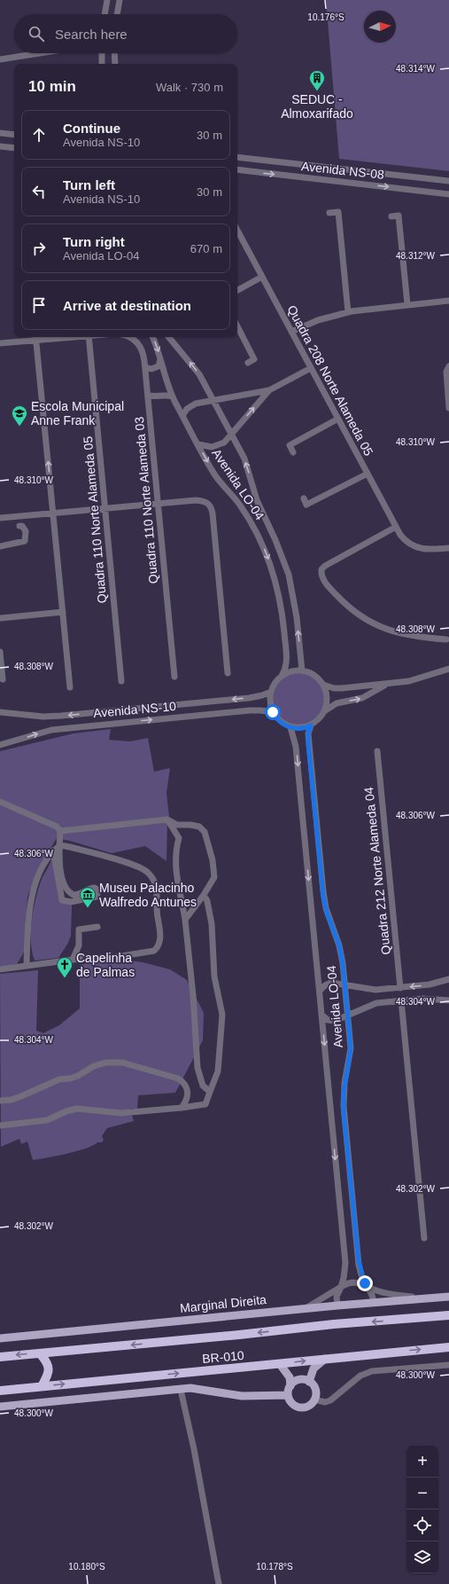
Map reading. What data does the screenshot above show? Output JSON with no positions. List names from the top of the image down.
{
  "streets": {
    "highway": ["BR-010"],
    "main road": ["Marginal Direita"],
    "street": [
      "Avenida NS-08",
      "Quadra 208 Norte Alameda 05",
      "Avenida LO-04",
      "Quadra 110 Norte Alameda 03",
      "Quadra 110 Norte Alameda 05",
      "Avenida NS-10",
      "Quadra 212 Norte Alameda 04"
    ]
  },
  "crossings": [
    ["Avenida LO-04", "Avenida NS-10"],
    ["Avenida LO-04", "Marginal Direita"]
  ],
  "places": {
    "building": ["SEDUC - Almoxarifado"],
    "school or university": ["Escola Municipal Anne Frank"],
    "museum": ["Museu Palacinho Walfredo Antunes"],
    "church": ["Capelinha de Palmas"]
  },
  "north": "right",
  "page": {
    "search": "Search here",
    "heading": ["10 min", "Walk · 730 m"],
    "list": [
      ["Continue", "Avenida NS-10", "30 m"],
      ["Turn left", "Avenida NS-10", "30 m"],
      ["Turn right", "Avenida LO-04", "670 m"],
      "Arrive at destination"
    ],
    "map_buttons": ["+", "−"]
  },
  "coordinates": [
    "10.176°S",
    "48.314°W",
    "48.312°W",
    "48.310°W",
    "48.308°W",
    "48.306°W",
    "48.304°W",
    "48.302°W",
    "48.300°W",
    "10.180°S",
    "10.178°S"
  ]
}
